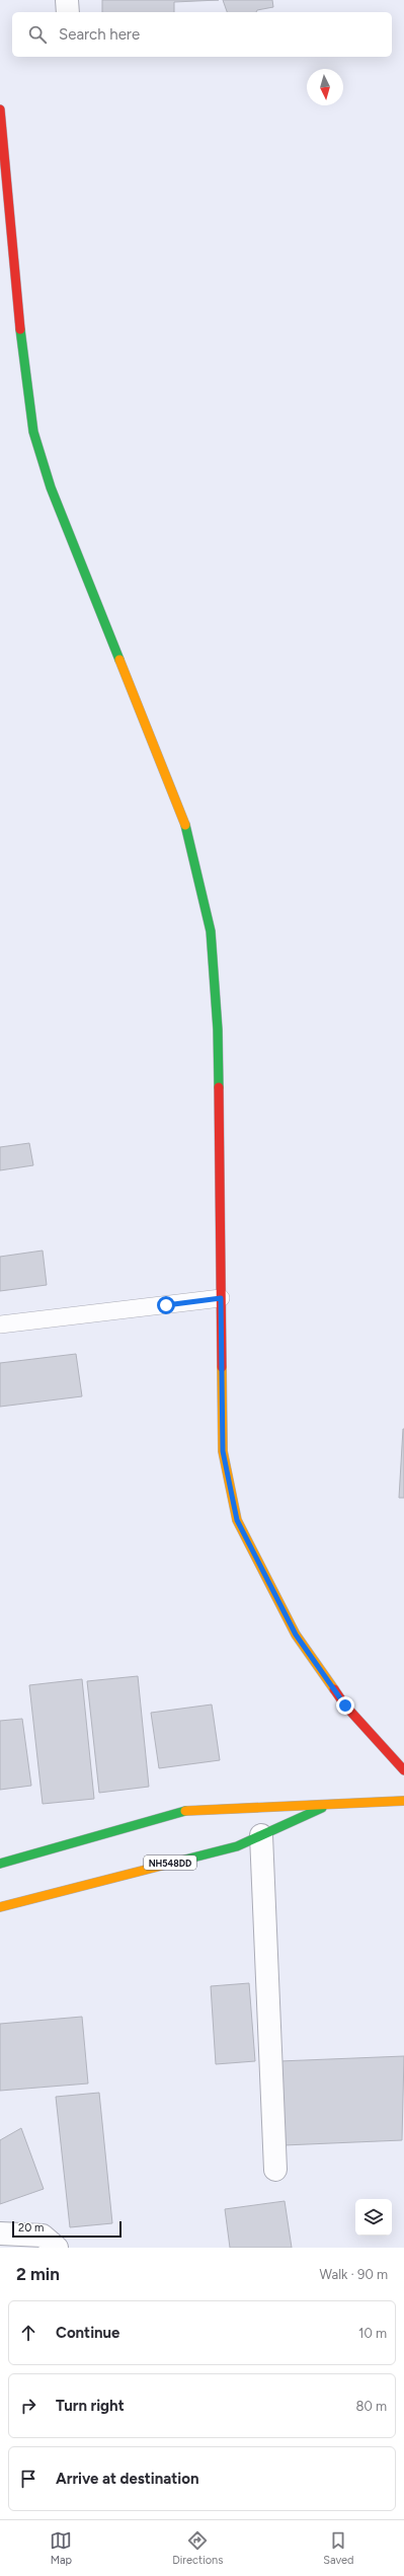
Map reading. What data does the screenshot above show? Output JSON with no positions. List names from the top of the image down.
{
  "streets": {
    "main road": ["NH548DD"]
  },
  "scale_bar": "20 m",
  "north": "bottom",
  "page": {
    "search": "Search here",
    "scale": "20 m",
    "heading": ["2 min", "Walk · 90 m"],
    "list": [
      ["Continue", "10 m"],
      ["Turn right", "80 m"],
      "Arrive at destination"
    ],
    "nav": ["Map", "Directions", "Saved"]
  }
}
